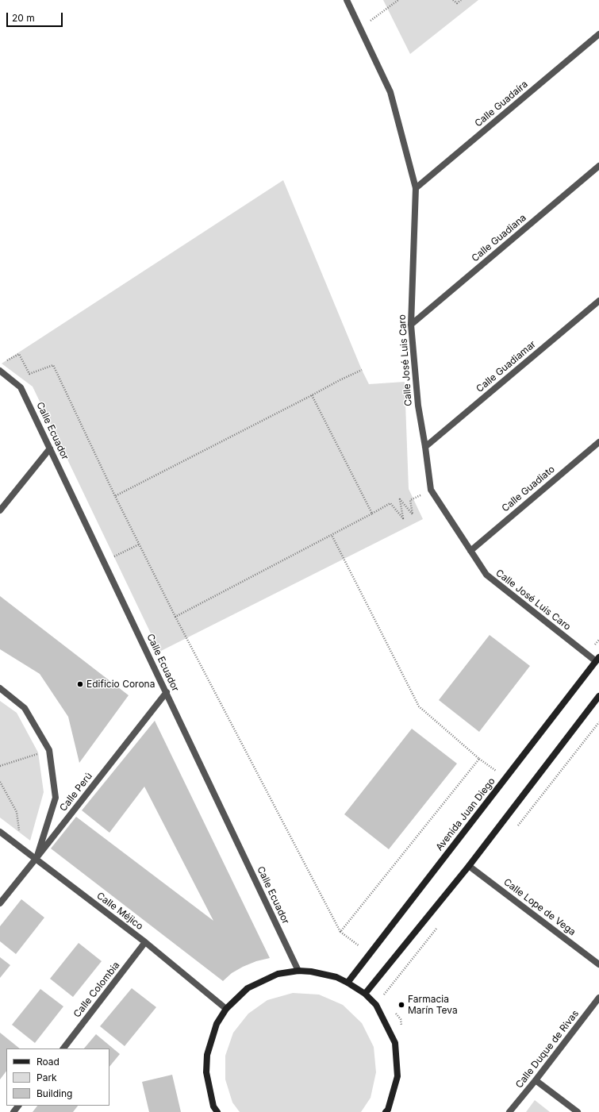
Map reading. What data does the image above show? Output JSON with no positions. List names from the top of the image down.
{
  "streets": {
    "street": [
      "Calle Guadaíra",
      "Calle Guadiana",
      "Calle José Luis Caro",
      "Calle Guadiamar",
      "Calle Ecuador",
      "Calle Guadiato",
      "Calle Perú",
      "Avenida Juan Diego",
      "Calle Lope de Vega",
      "Calle Méjico",
      "Calle Colombia",
      "Calle Duque de Rivas"
    ]
  },
  "crossings": [
    ["Calle Guadaíra", "Calle José Luis Caro"],
    ["Calle Guadiana", "Calle José Luis Caro"],
    ["Calle José Luis Caro", "Calle Guadiamar"],
    ["Calle José Luis Caro", "Calle Guadiato"],
    ["Calle José Luis Caro", "Avenida Juan Diego"],
    ["Calle Ecuador", "Calle Perú"],
    ["Calle Perú", "Calle Méjico"],
    ["Calle Méjico", "Calle Colombia"]
  ],
  "places": ["Edificio Corona", "Farmacia Marín Teva"],
  "legend": ["Road", "Park", "Building"],
  "scale_bar": "20 m"
}
